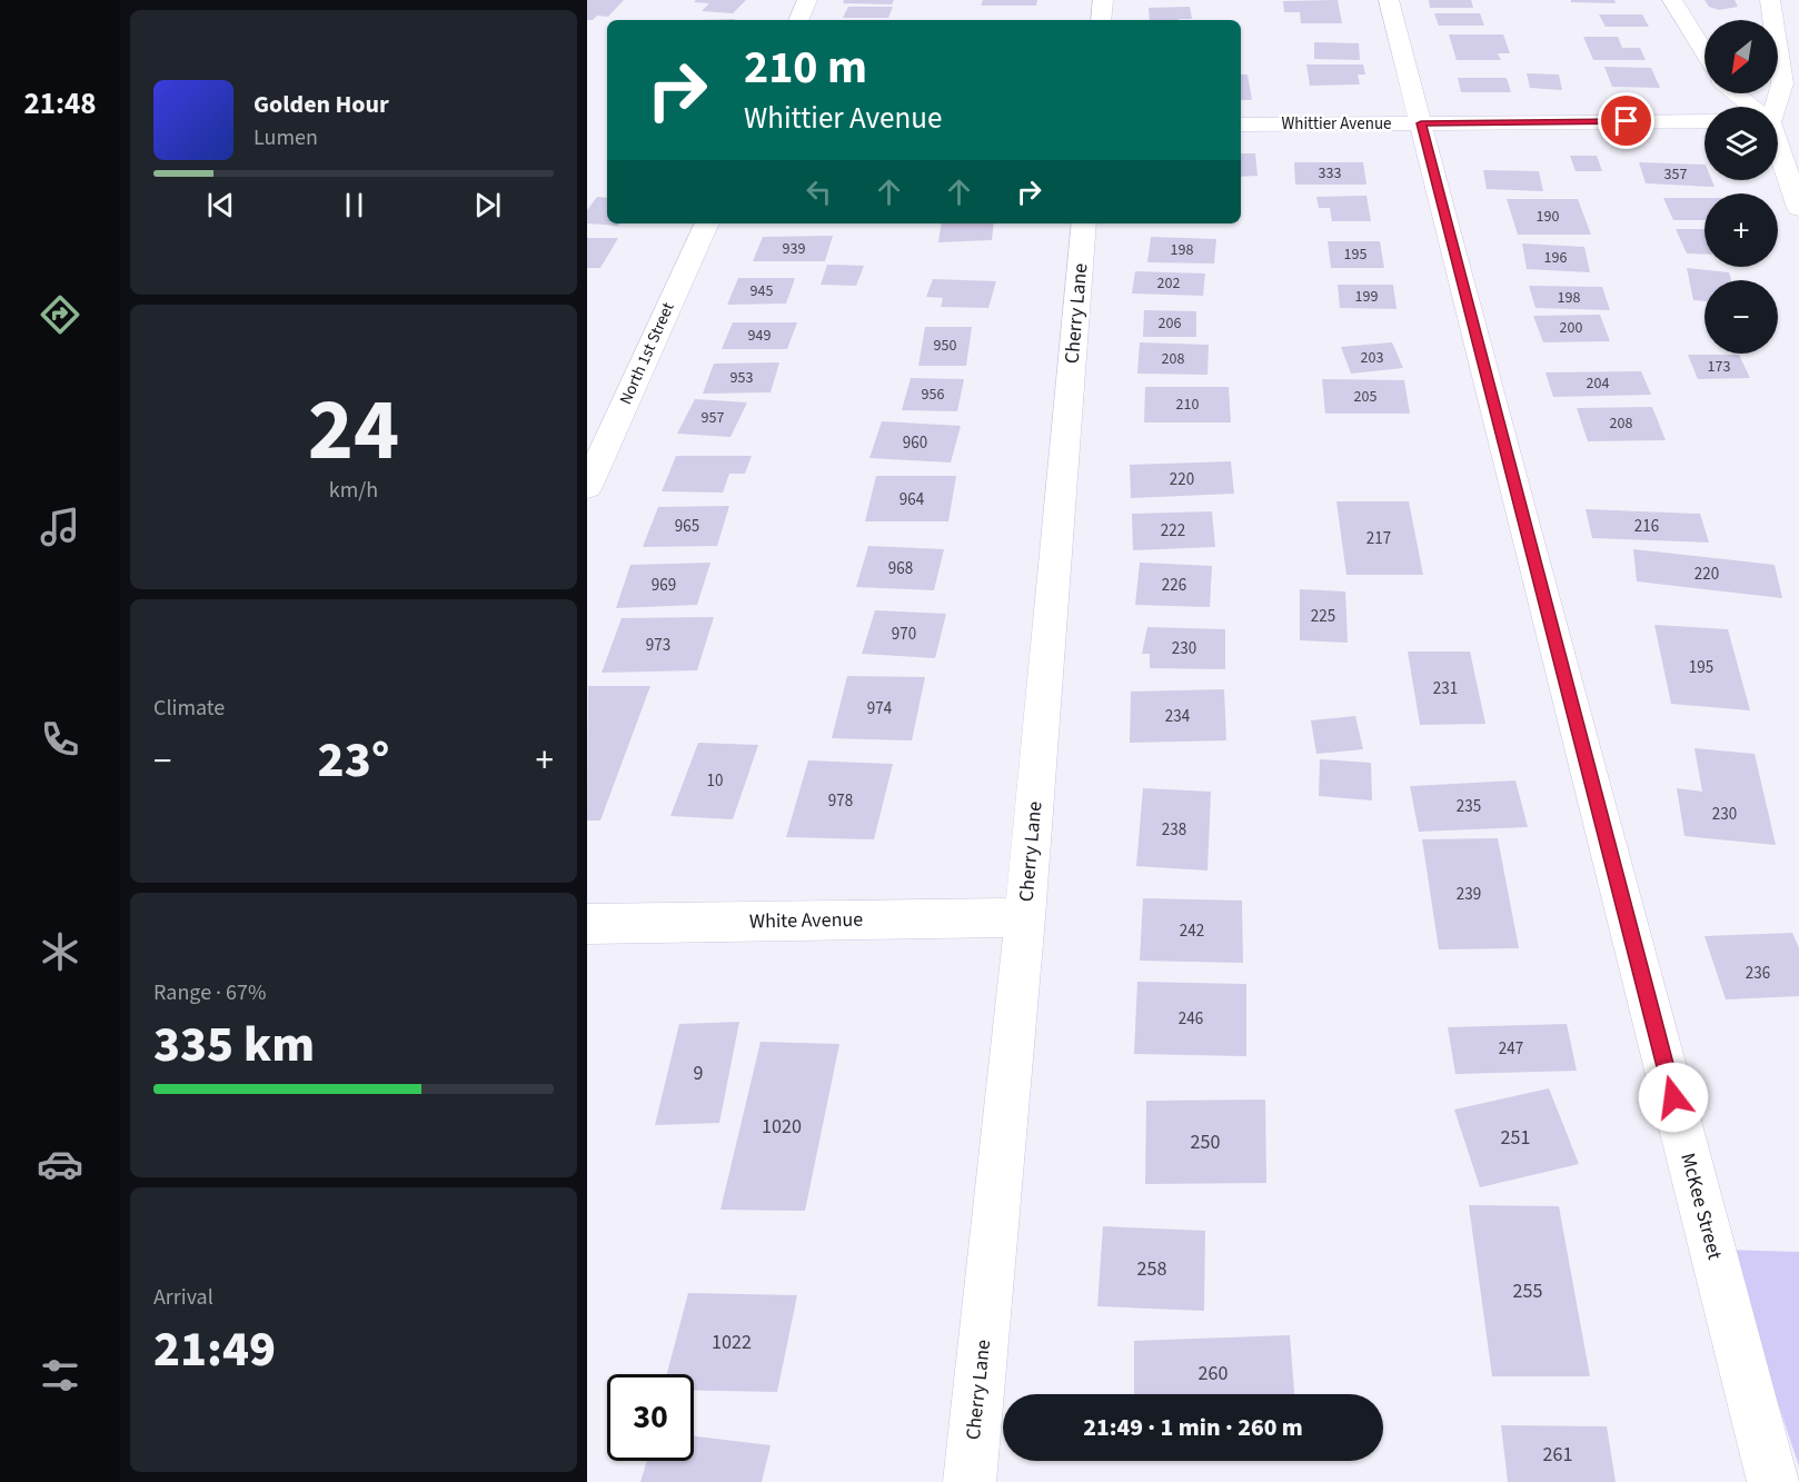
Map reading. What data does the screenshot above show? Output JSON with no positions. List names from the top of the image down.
{
  "streets": {
    "street": [
      "Whittier Avenue",
      "Cherry Lane",
      "North 1st Street",
      "White Avenue",
      "McKee Street"
    ]
  },
  "crossings": [
    ["Whittier Avenue", "McKee Street"],
    ["Cherry Lane", "White Avenue"]
  ],
  "house_numbers": [
    "333",
    "357",
    "190",
    "939",
    "198",
    "195",
    "196",
    "202",
    "945",
    "199",
    "198",
    "206",
    "200",
    "949",
    "950",
    "203",
    "208",
    "173",
    "953",
    "204",
    "956",
    "205",
    "210",
    "957",
    "208",
    "960",
    "220",
    "964",
    "965",
    "216",
    "222",
    "217",
    "968",
    "220",
    "969",
    "226",
    "225",
    "970",
    "973",
    "230",
    "195",
    "231",
    "974",
    "234",
    "10",
    "978",
    "235",
    "230",
    "238",
    "239",
    "242",
    "236",
    "246",
    "247",
    "9",
    "1020",
    "251",
    "250",
    "258",
    "255",
    "1022",
    "260",
    "261"
  ],
  "north": "bottom left",
  "page": {
    "tabs": "21:48",
    "map_buttons": ["+", "−"],
    "turn": ["210 m", "Whittier Avenue"],
    "song": ["Golden Hour", "Lumen"],
    "tile": [
      ["24", "km/h"],
      "Climate",
      ["Range · 67%", "335 km"],
      ["Arrival", "21:49"]
    ],
    "heat": ["−", "23°", "+"],
    "limit": "30",
    "trip": "21:49 · 1 min · 260 m"
  }
}
